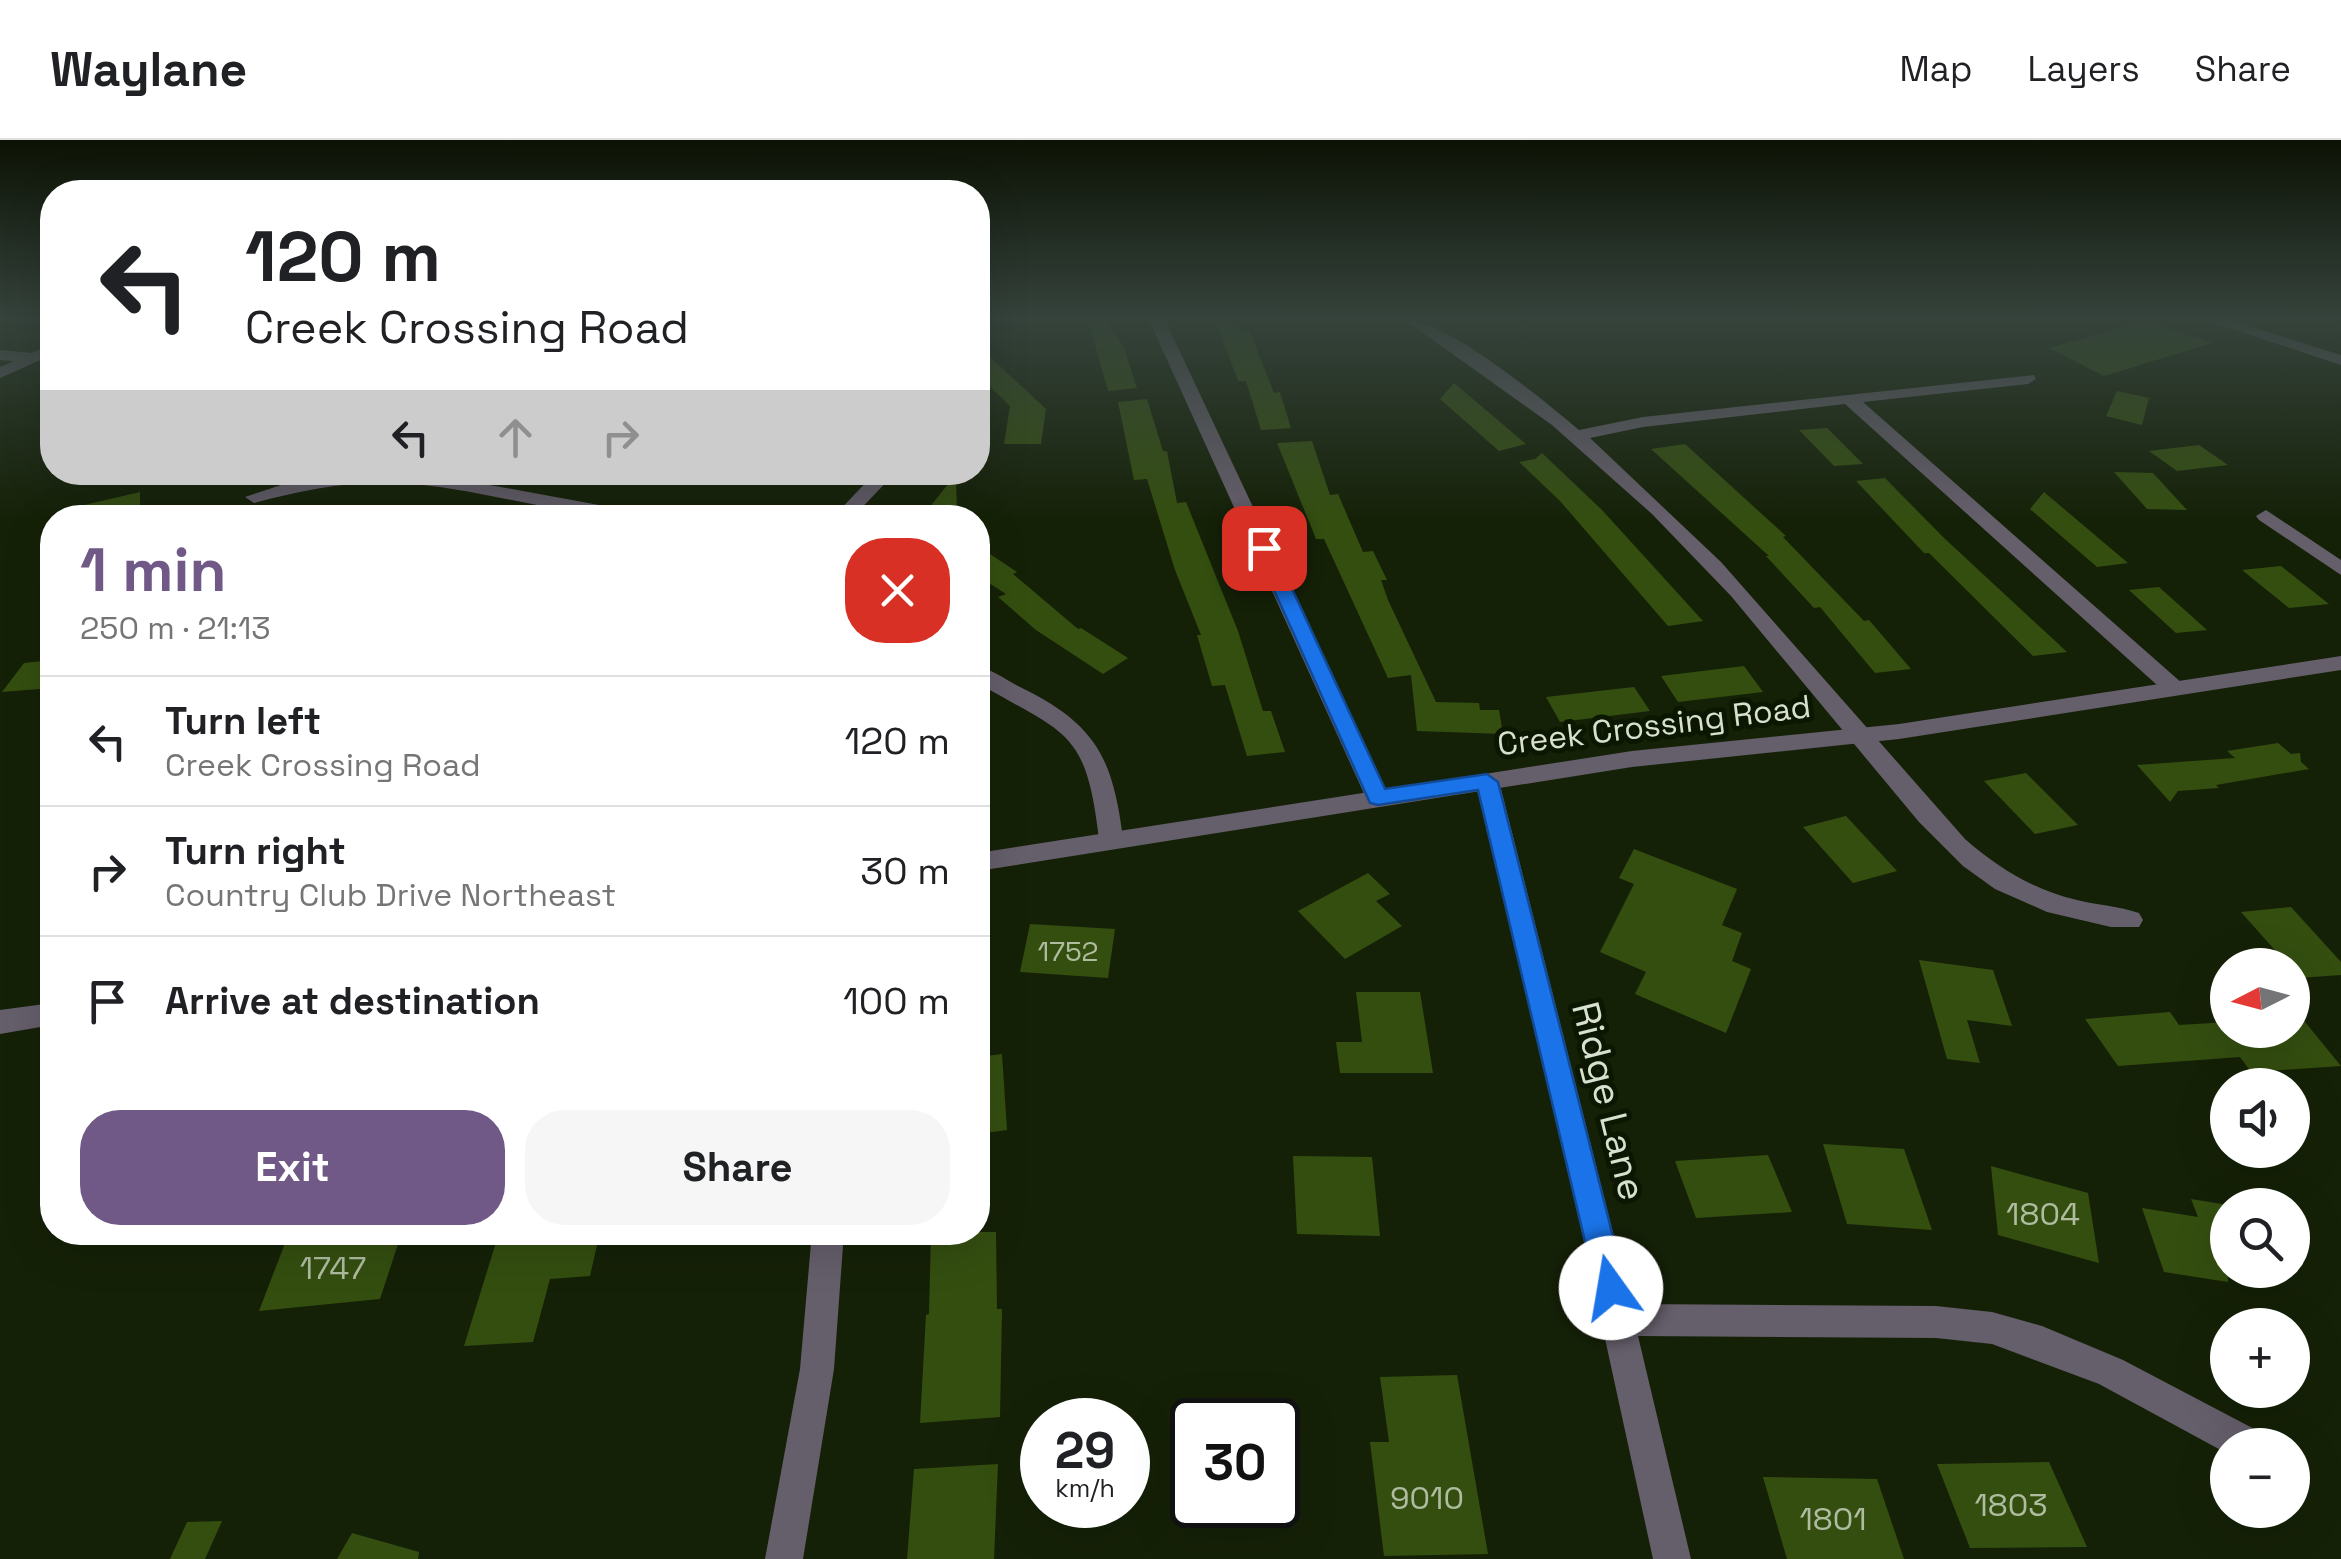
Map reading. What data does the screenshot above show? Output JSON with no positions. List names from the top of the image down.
{
  "streets": {
    "street": ["Creek Crossing Road", "Ridge Lane"]
  },
  "crossings": [
    ["Creek Crossing Road", "Ridge Lane"]
  ],
  "house_numbers": [
    "1752",
    "1804",
    "1747",
    "9010",
    "1803",
    "1801"
  ],
  "north": "left",
  "page": {
    "header": "Waylane",
    "nav": ["Map", "Layers", "Share"],
    "turn": ["120 m", "Creek Crossing Road"],
    "heading": ["1 min", "250 m · 21:13"],
    "list": [
      {
        "name": "Turn left",
        "note": "Creek Crossing Road",
        "value": "120 m"
      },
      {
        "name": "Turn right",
        "note": "Country Club Drive Northeast",
        "value": "30 m"
      },
      {
        "name": "Arrive at destination",
        "value": "100 m"
      }
    ],
    "map_buttons": ["+", "−"],
    "buttons": ["Exit", "Share"],
    "speed": "29 km/h",
    "limit": "30"
  }
}
